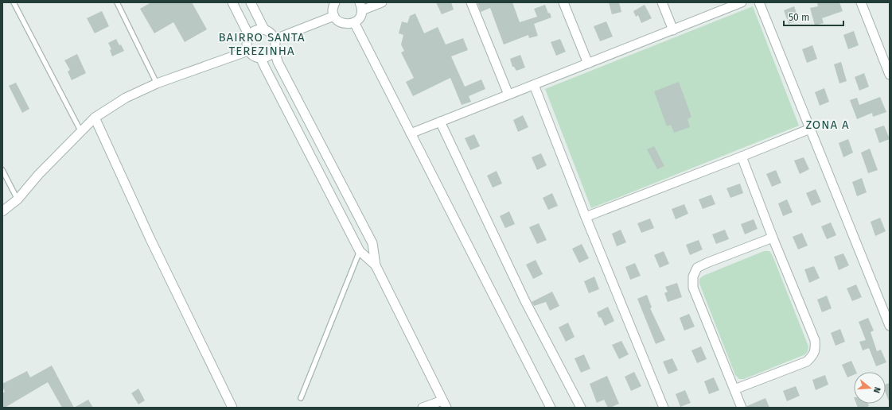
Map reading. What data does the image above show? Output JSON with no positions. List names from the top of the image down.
{
  "districts": ["BAIRRO SANTA TEREZINHA", "ZONA A"],
  "scale_bar": "50 m",
  "north": "right"
}
